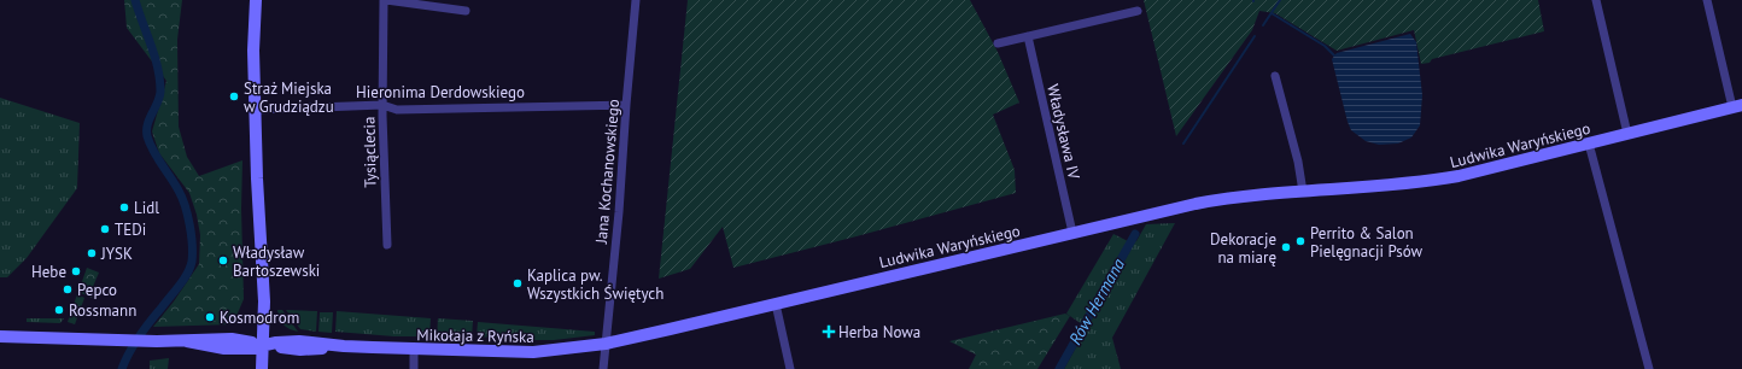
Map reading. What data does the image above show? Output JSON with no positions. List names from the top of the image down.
{
  "streets": {
    "street": [
      "Hieronima Derdowskiego",
      "Władysława IV",
      "Ludwika Waryńskiego",
      "Tysiąclecia",
      "Jana Kochanowskiego",
      "Mikołaja z Ryńska"
    ]
  },
  "crossings": [
    ["Hieronima Derdowskiego", "Tysiąclecia"],
    ["Hieronima Derdowskiego", "Jana Kochanowskiego"],
    ["Władysława IV", "Ludwika Waryńskiego"],
    ["Ludwika Waryńskiego", "Jana Kochanowskiego"],
    ["Ludwika Waryńskiego", "Mikołaja z Ryńska"],
    ["Jana Kochanowskiego", "Mikołaja z Ryńska"]
  ],
  "water": ["Rów Hermana"],
  "places": {
    "other": [
      "Straż Miejska w Grudziądzu",
      "Lidl",
      "TEDi",
      "Perrito & Salon Pielęgnacji Psów",
      "Dekoracje na miarę",
      "JYSK",
      "Władysław Bartoszewski",
      "Hebe",
      "Kaplica pw. Wszystkich Świętych",
      "Pepco",
      "Rossmann",
      "Kosmodrom"
    ],
    "health": ["Herba Nowa"]
  }
}
